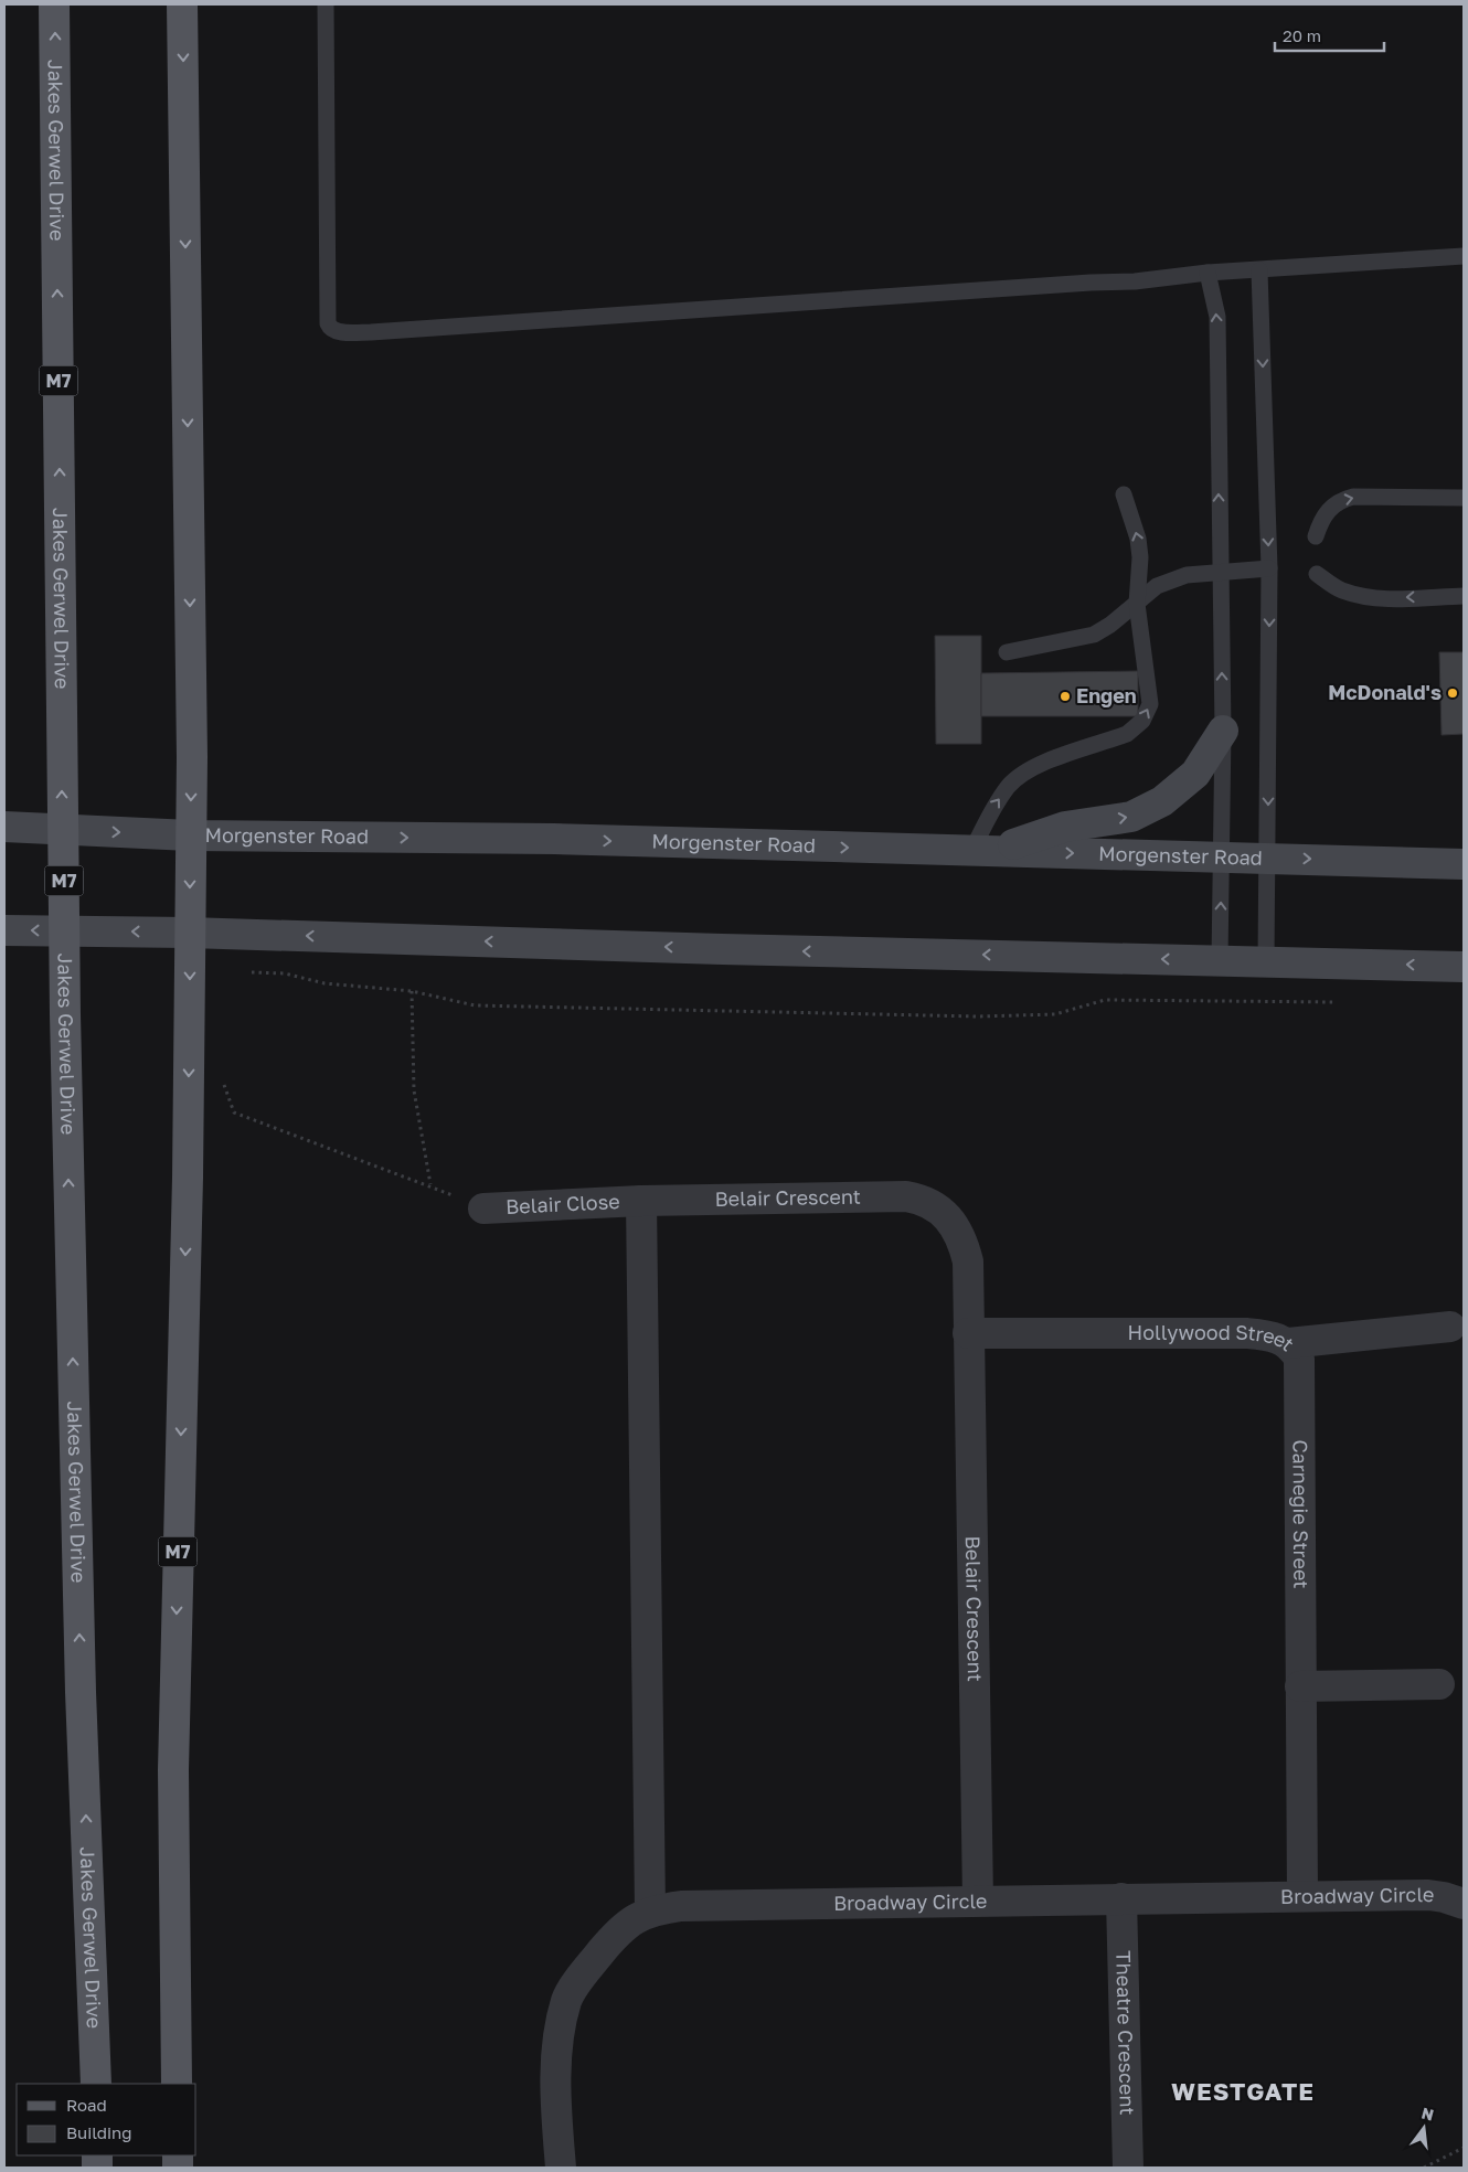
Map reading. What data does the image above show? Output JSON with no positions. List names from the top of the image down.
{
  "streets": {
    "main road": ["Jakes Gerwel Drive", "M7", "Morgenster Road"],
    "street": [
      "Belair Crescent",
      "Belair Close",
      "Hollywood Street",
      "Carnegie Street",
      "Broadway Circle",
      "Theatre Crescent"
    ]
  },
  "crossings": [
    ["Jakes Gerwel Drive", "Morgenster Road"],
    ["M7", "Morgenster Road"],
    ["Belair Crescent", "Belair Close"],
    ["Belair Crescent", "Hollywood Street"],
    ["Belair Crescent", "Broadway Circle"],
    ["Hollywood Street", "Carnegie Street"],
    ["Carnegie Street", "Broadway Circle"],
    ["Broadway Circle", "Theatre Crescent"]
  ],
  "districts": ["WESTGATE"],
  "places": ["McDonald's", "Engen"],
  "legend": ["Road", "Building"],
  "scale_bar": "20 m",
  "north": "top"
}
